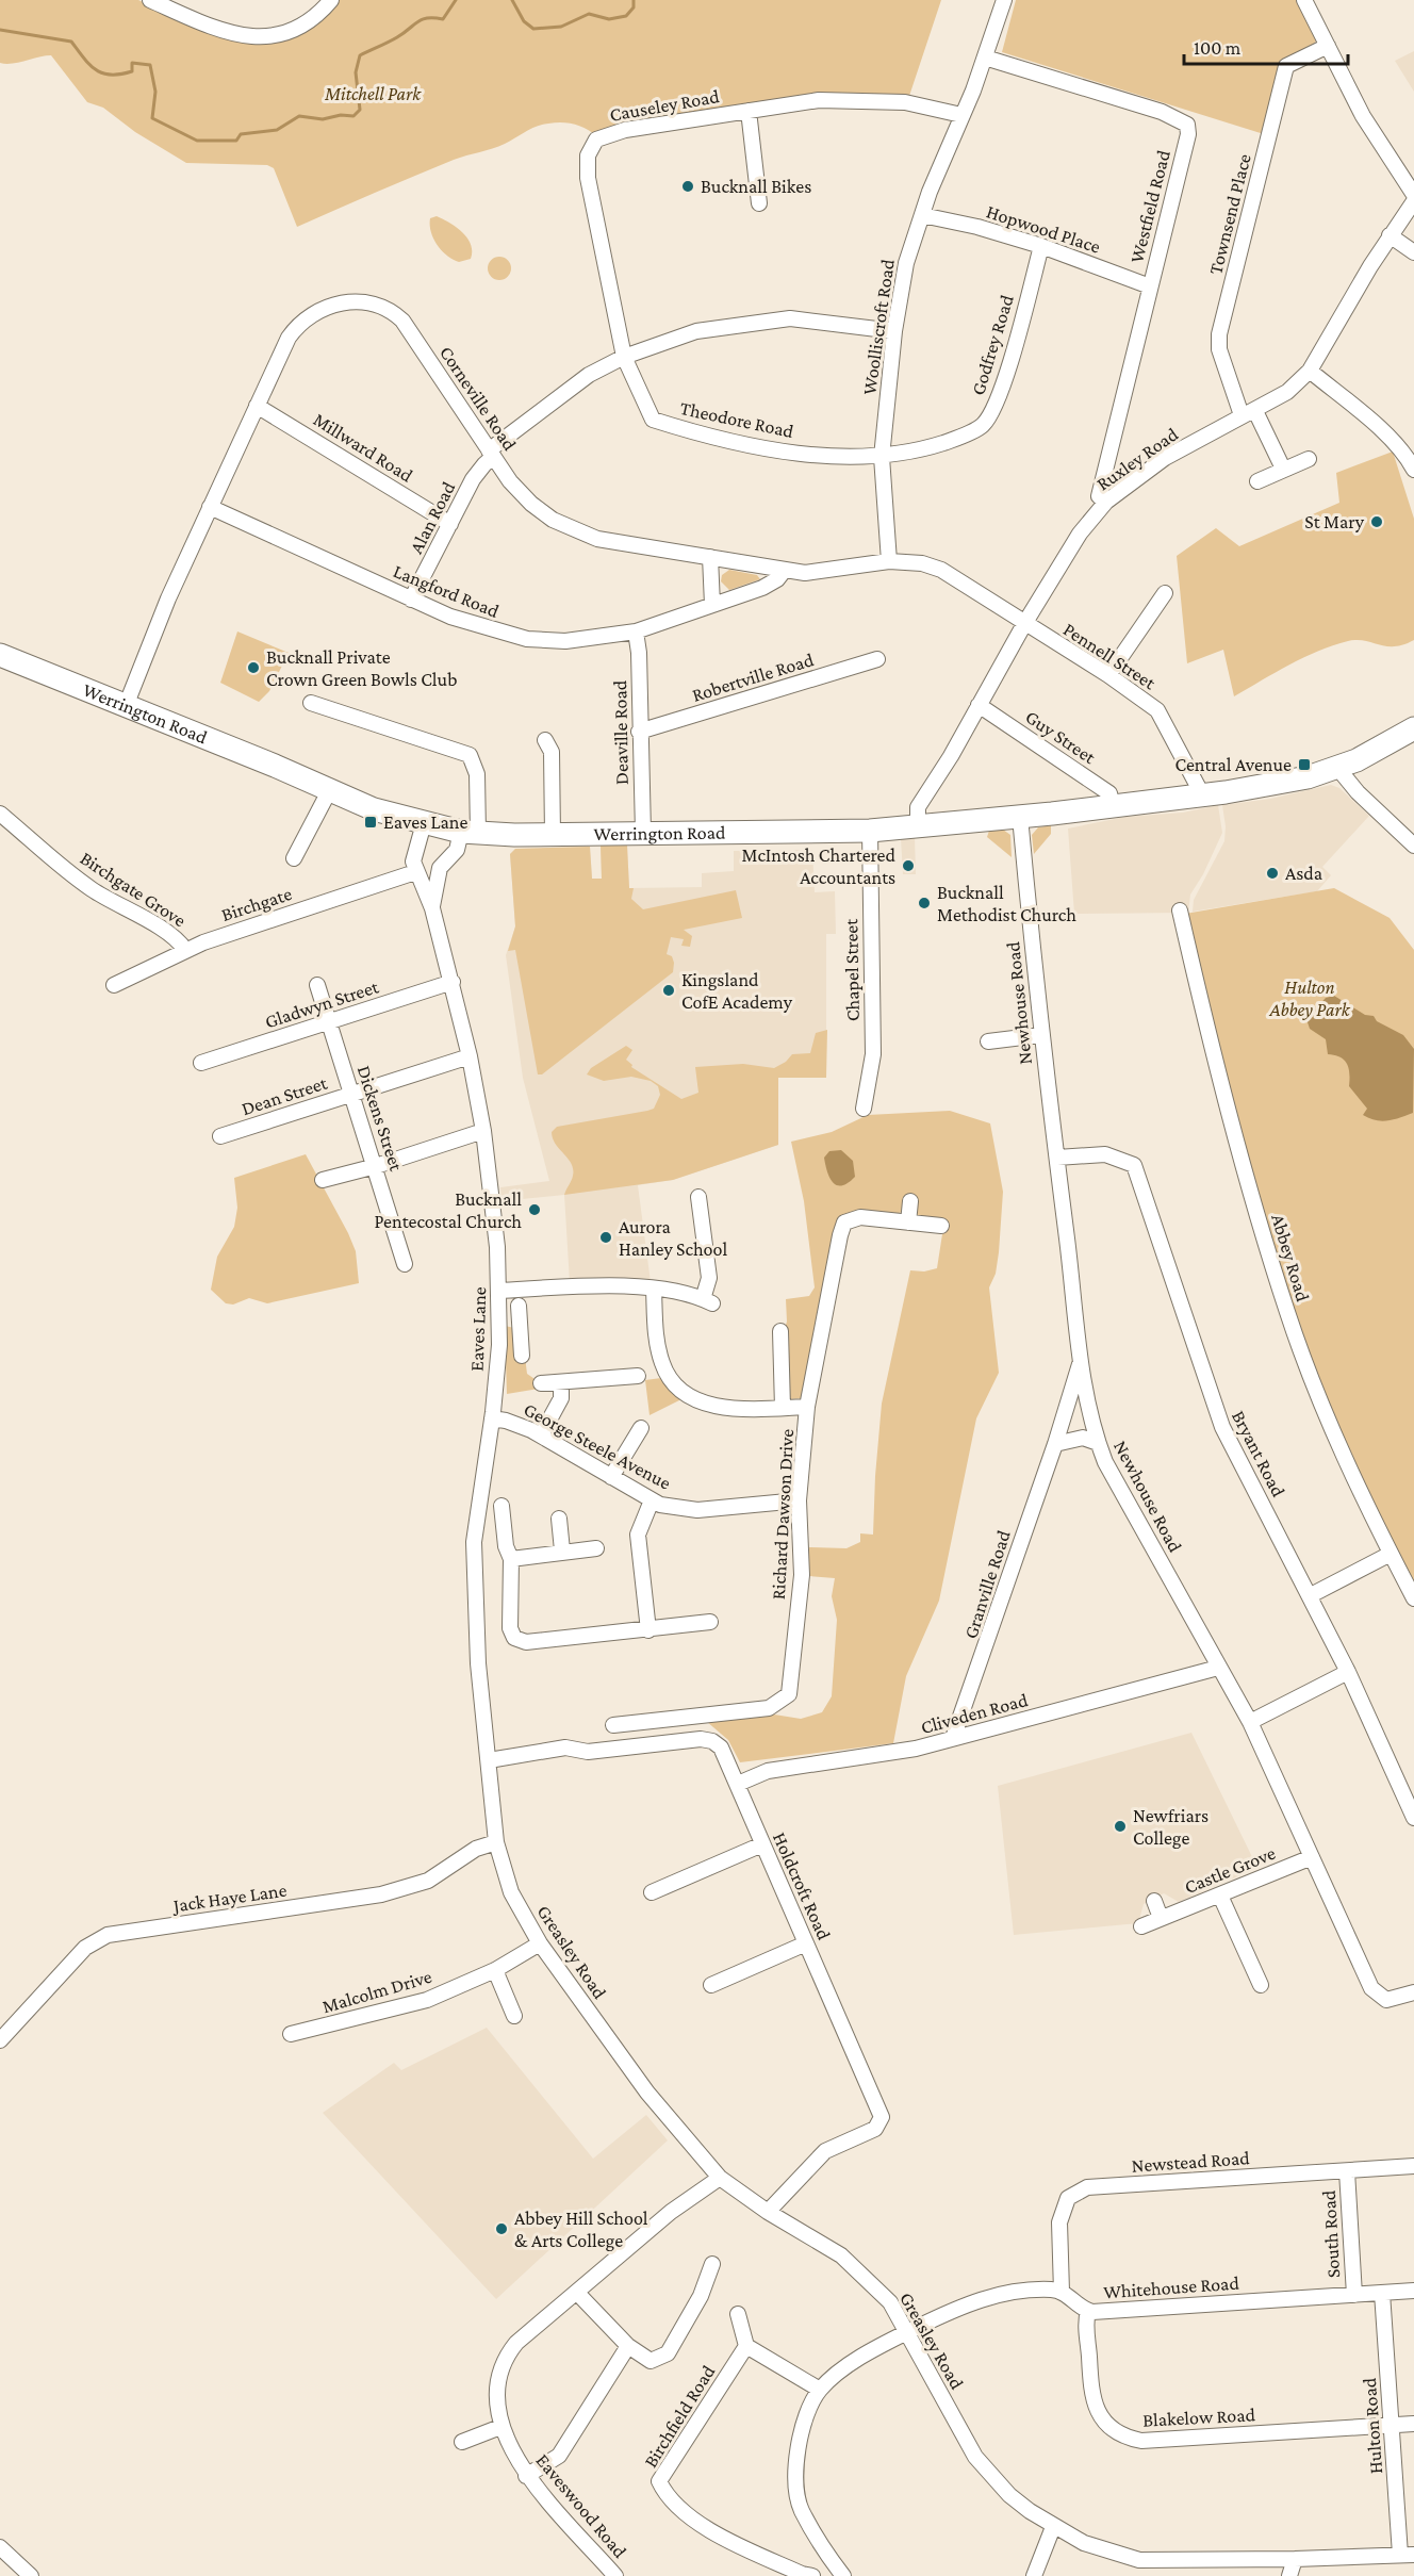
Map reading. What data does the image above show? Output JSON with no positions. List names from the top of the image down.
{
  "streets": {
    "highway": ["Werrington Road"],
    "street": [
      "Causeley Road",
      "Westfield Road",
      "Townsend Place",
      "Hopwood Place",
      "Woolliscroft Road",
      "Godfrey Road",
      "Corneville Road",
      "Theodore Road",
      "Millward Road",
      "Ruxley Road",
      "Alan Road",
      "Langford Road",
      "Pennell Street",
      "Robertville Road",
      "Deaville Road",
      "Guy Street",
      "Birchgate Grove",
      "Birchgate",
      "Chapel Street",
      "Newhouse Road",
      "Gladwyn Street",
      "Dean Street",
      "Dickens Street",
      "Abbey Road",
      "Eaves Lane",
      "George Steele Avenue",
      "Bryant Road",
      "Richard Dawson Drive",
      "Granville Road",
      "Cliveden Road",
      "Castle Grove",
      "Holdcroft Road",
      "Jack Haye Lane",
      "Greasley Road",
      "Malcolm Drive",
      "Newstead Road",
      "South Road",
      "Whitehouse Road",
      "Birchfield Road",
      "Blakelow Road",
      "Hulton Road",
      "Eaveswood Road"
    ]
  },
  "crossings": [
    ["Causeley Road", "Woolliscroft Road"],
    ["Causeley Road", "Theodore Road"],
    ["Causeley Road", "Alan Road"],
    ["Westfield Road", "Hopwood Place"],
    ["Westfield Road", "Woolliscroft Road"],
    ["Westfield Road", "Ruxley Road"],
    ["Townsend Place", "Ruxley Road"],
    ["Hopwood Place", "Woolliscroft Road"],
    ["Hopwood Place", "Godfrey Road"],
    ["Woolliscroft Road", "Godfrey Road"],
    ["Woolliscroft Road", "Corneville Road"],
    ["Woolliscroft Road", "Theodore Road"],
    ["Woolliscroft Road", "Alan Road"],
    ["Godfrey Road", "Theodore Road"],
    ["Corneville Road", "Millward Road"],
    ["Corneville Road", "Ruxley Road"],
    ["Corneville Road", "Alan Road"],
    ["Corneville Road", "Langford Road"],
    ["Corneville Road", "Pennell Street"],
    ["Corneville Road", "Werrington Road"],
    ["Theodore Road", "Alan Road"],
    ["Millward Road", "Alan Road"],
    ["Ruxley Road", "Pennell Street"],
    ["Ruxley Road", "Werrington Road"],
    ["Ruxley Road", "Guy Street"],
    ["Alan Road", "Langford Road"],
    ["Langford Road", "Deaville Road"],
    ["Pennell Street", "Werrington Road"],
    ["Robertville Road", "Deaville Road"],
    ["Werrington Road", "Deaville Road"],
    ["Werrington Road", "Guy Street"],
    ["Werrington Road", "Chapel Street"],
    ["Werrington Road", "Newhouse Road"],
    ["Werrington Road", "Eaves Lane"],
    ["Birchgate Grove", "Birchgate"],
    ["Birchgate", "Eaves Lane"],
    ["Newhouse Road", "Bryant Road"],
    ["Newhouse Road", "Granville Road"],
    ["Newhouse Road", "Cliveden Road"],
    ["Newhouse Road", "Castle Grove"],
    ["Gladwyn Street", "Dickens Street"],
    ["Gladwyn Street", "Eaves Lane"],
    ["Dean Street", "Dickens Street"],
    ["Dean Street", "Eaves Lane"],
    ["Eaves Lane", "George Steele Avenue"],
    ["Eaves Lane", "Holdcroft Road"],
    ["Eaves Lane", "Greasley Road"],
    ["George Steele Avenue", "Richard Dawson Drive"],
    ["Granville Road", "Cliveden Road"],
    ["Cliveden Road", "Holdcroft Road"],
    ["Holdcroft Road", "Greasley Road"],
    ["Jack Haye Lane", "Greasley Road"],
    ["Greasley Road", "Malcolm Drive"],
    ["Greasley Road", "Hulton Road"],
    ["Greasley Road", "Eaveswood Road"],
    ["Newstead Road", "South Road"],
    ["Newstead Road", "Whitehouse Road"],
    ["South Road", "Whitehouse Road"],
    ["Whitehouse Road", "Blakelow Road"],
    ["Whitehouse Road", "Hulton Road"],
    ["Blakelow Road", "Hulton Road"]
  ],
  "parks": ["Mitchell Park", "Hulton Abbey Park"],
  "places": {
    "other": [
      "Bucknall Bikes",
      "St Mary",
      "Bucknall Private Crown Green Bowls Club",
      "McIntosh Chartered Accountants",
      "Asda",
      "Bucknall Methodist Church",
      "Kingsland CofE Academy",
      "Bucknall Pentecostal Church",
      "Aurora Hanley School",
      "Newfriars College",
      "Abbey Hill School & Arts College"
    ],
    "transit": ["Central Avenue", "Eaves Lane"]
  },
  "scale_bar": "100 m"
}
